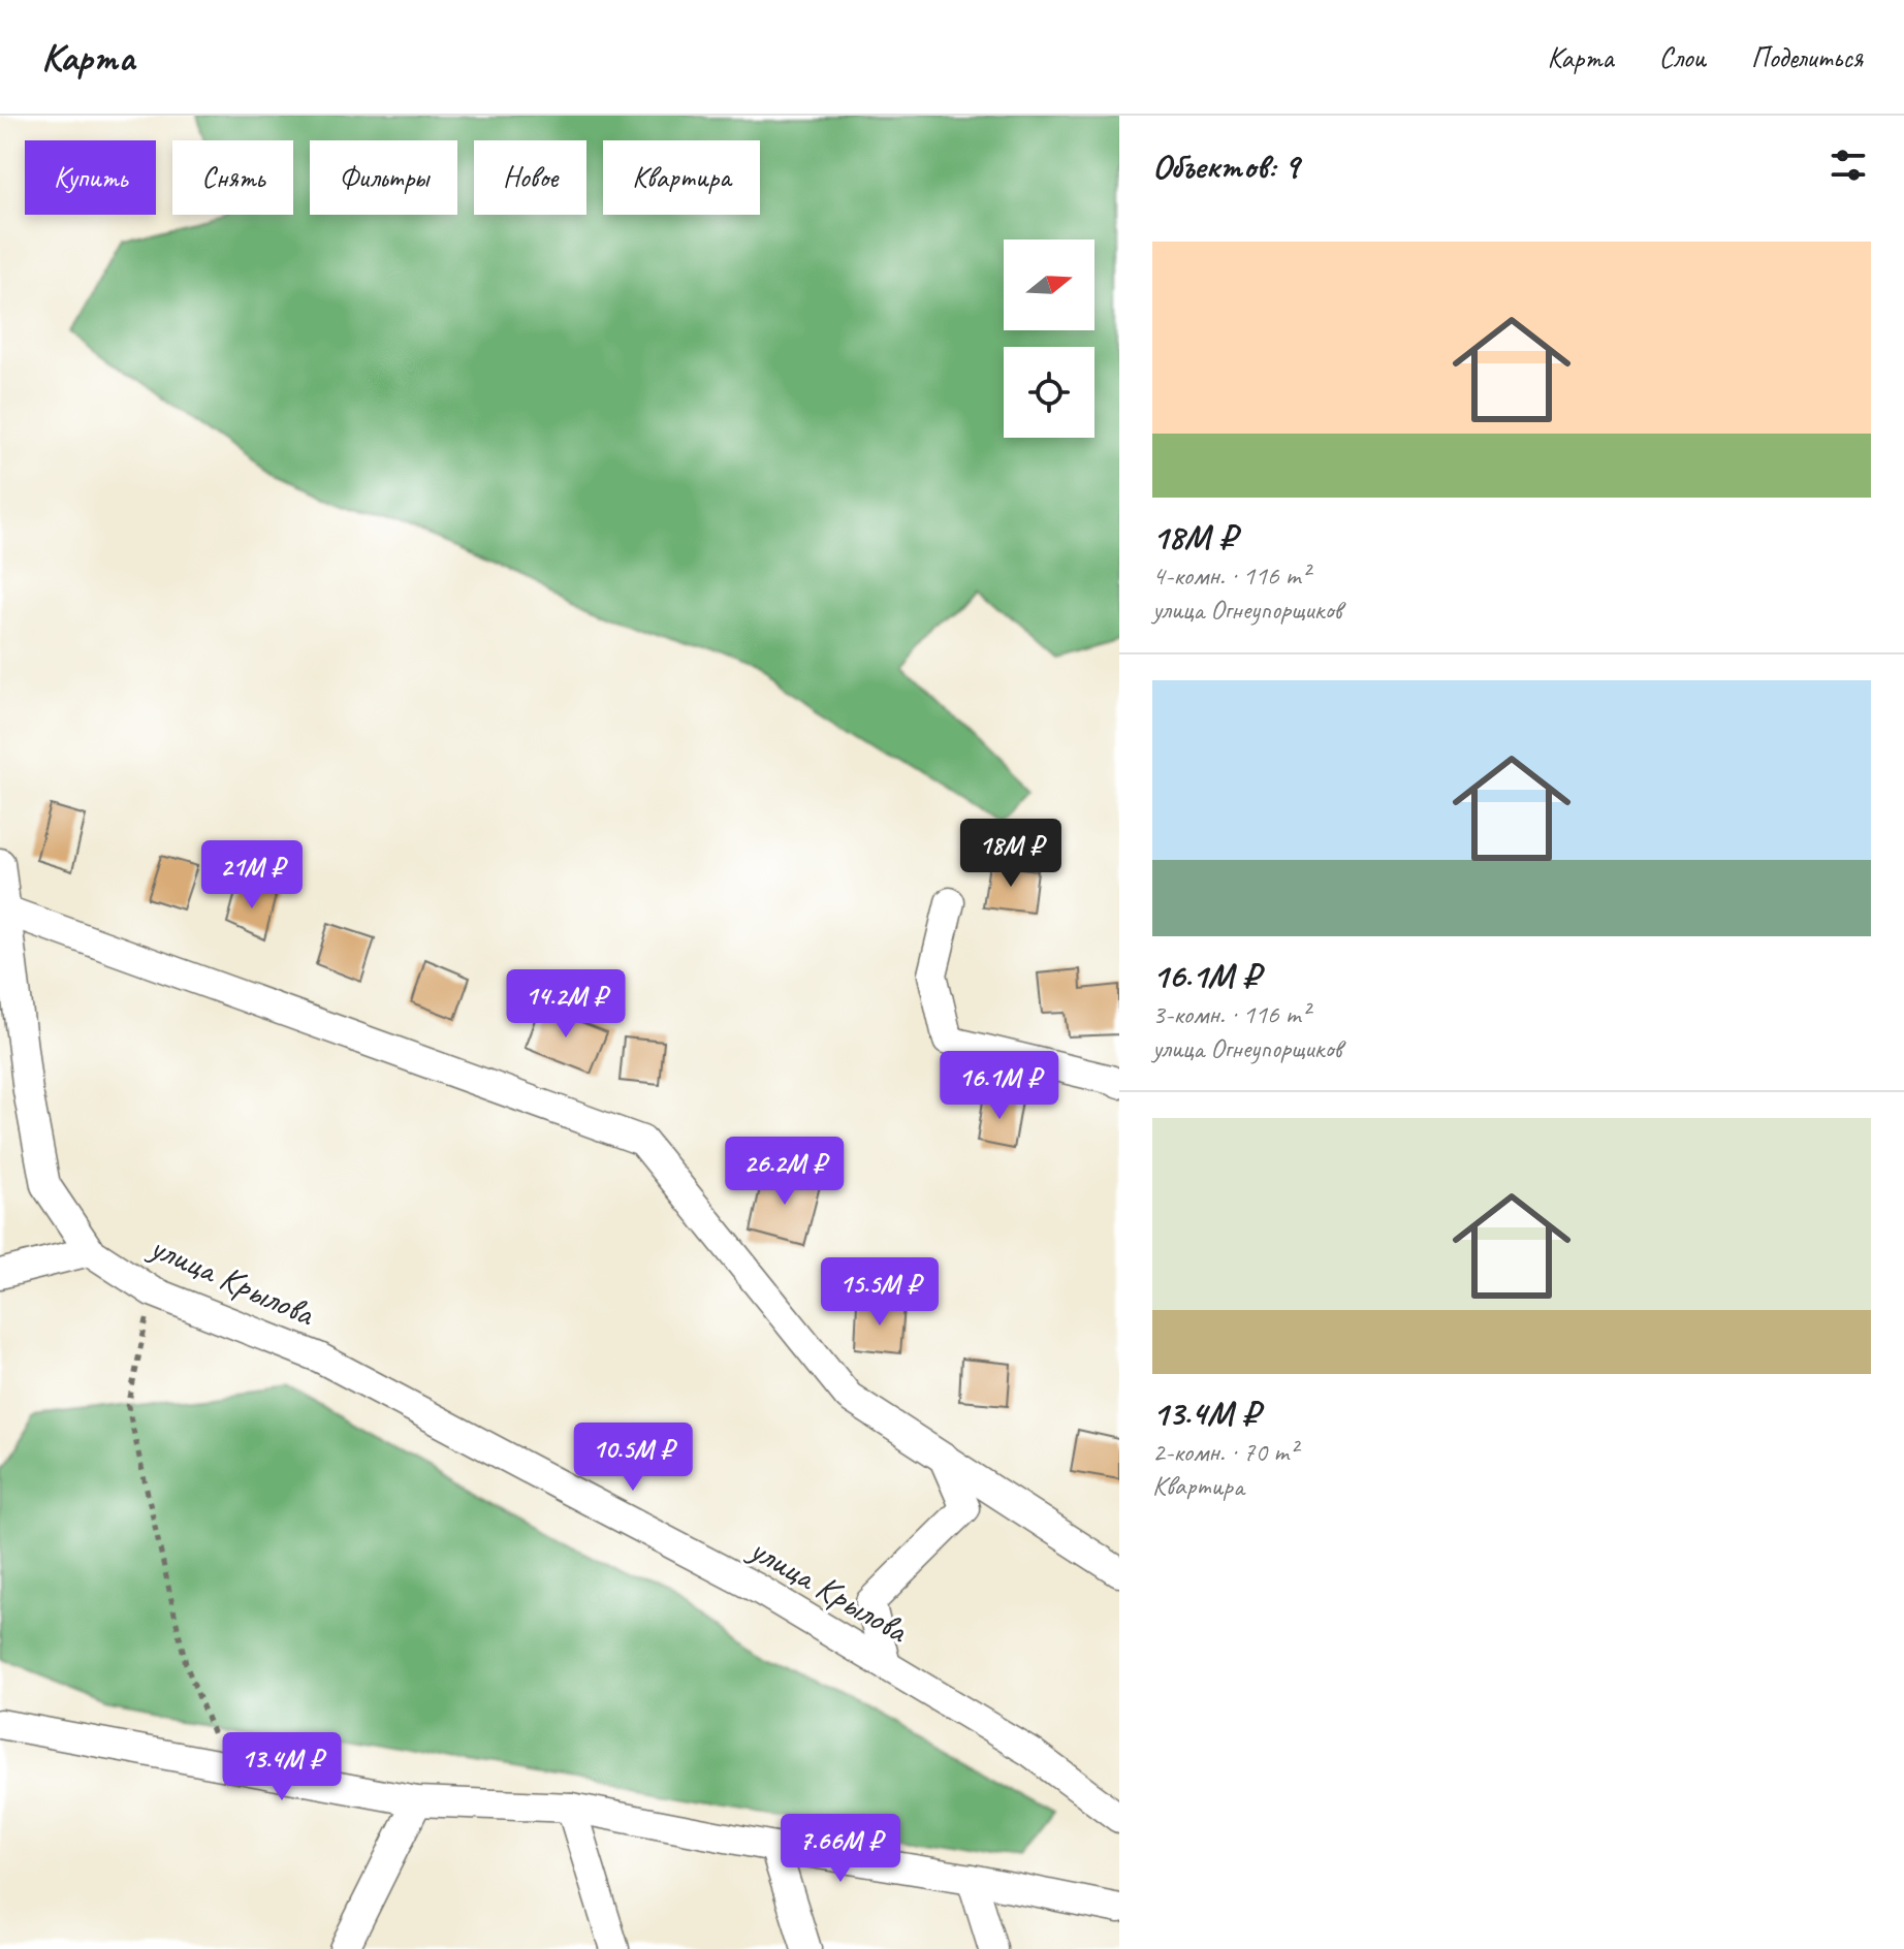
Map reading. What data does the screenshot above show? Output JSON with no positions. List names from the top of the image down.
{
  "streets": {
    "street": ["улица Крылова"]
  },
  "north": "right",
  "page": {
    "header": "Карта",
    "nav": ["Карта", "Слои", "Поделиться"],
    "heading": "Объектов: 9",
    "chip": [
      "Купить",
      "Снять",
      "Фильтры",
      "Новое",
      "Квартира"
    ],
    "list": [
      {
        "name": "18M ₽",
        "note": "4-комн. · 116 m² · улица Огнеупорщиков"
      },
      {
        "name": "16.1M ₽",
        "note": "3-комн. · 116 m² · улица Огнеупорщиков"
      },
      {
        "name": "13.4M ₽",
        "note": "2-комн. · 70 m² · Квартира"
      }
    ],
    "price": [
      "18M ₽",
      "21M ₽",
      "14.2M ₽",
      "16.1M ₽",
      "26.2M ₽",
      "15.5M ₽",
      "10.5M ₽",
      "13.4M ₽",
      "7.66M ₽"
    ]
  }
}
